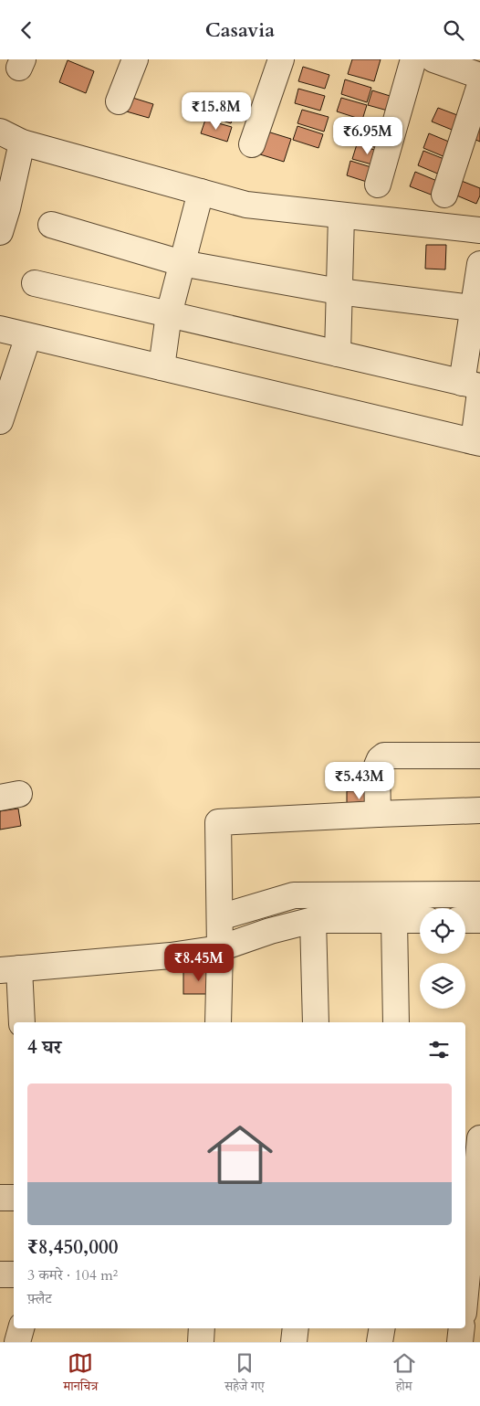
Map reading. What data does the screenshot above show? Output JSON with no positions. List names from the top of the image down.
{
  "page": {
    "header": "Casavia",
    "price": [
      "₹15.8M",
      "₹6.95M",
      "₹5.43M",
      "₹8.45M"
    ],
    "heading": "4 घर",
    "list": [
      {
        "name": "₹8,450,000",
        "note": "3 कमरे · 104 m² · फ़्लैट"
      }
    ],
    "tabs": ["मानचित्र", "सहेजे गए", "होम"]
  }
}
